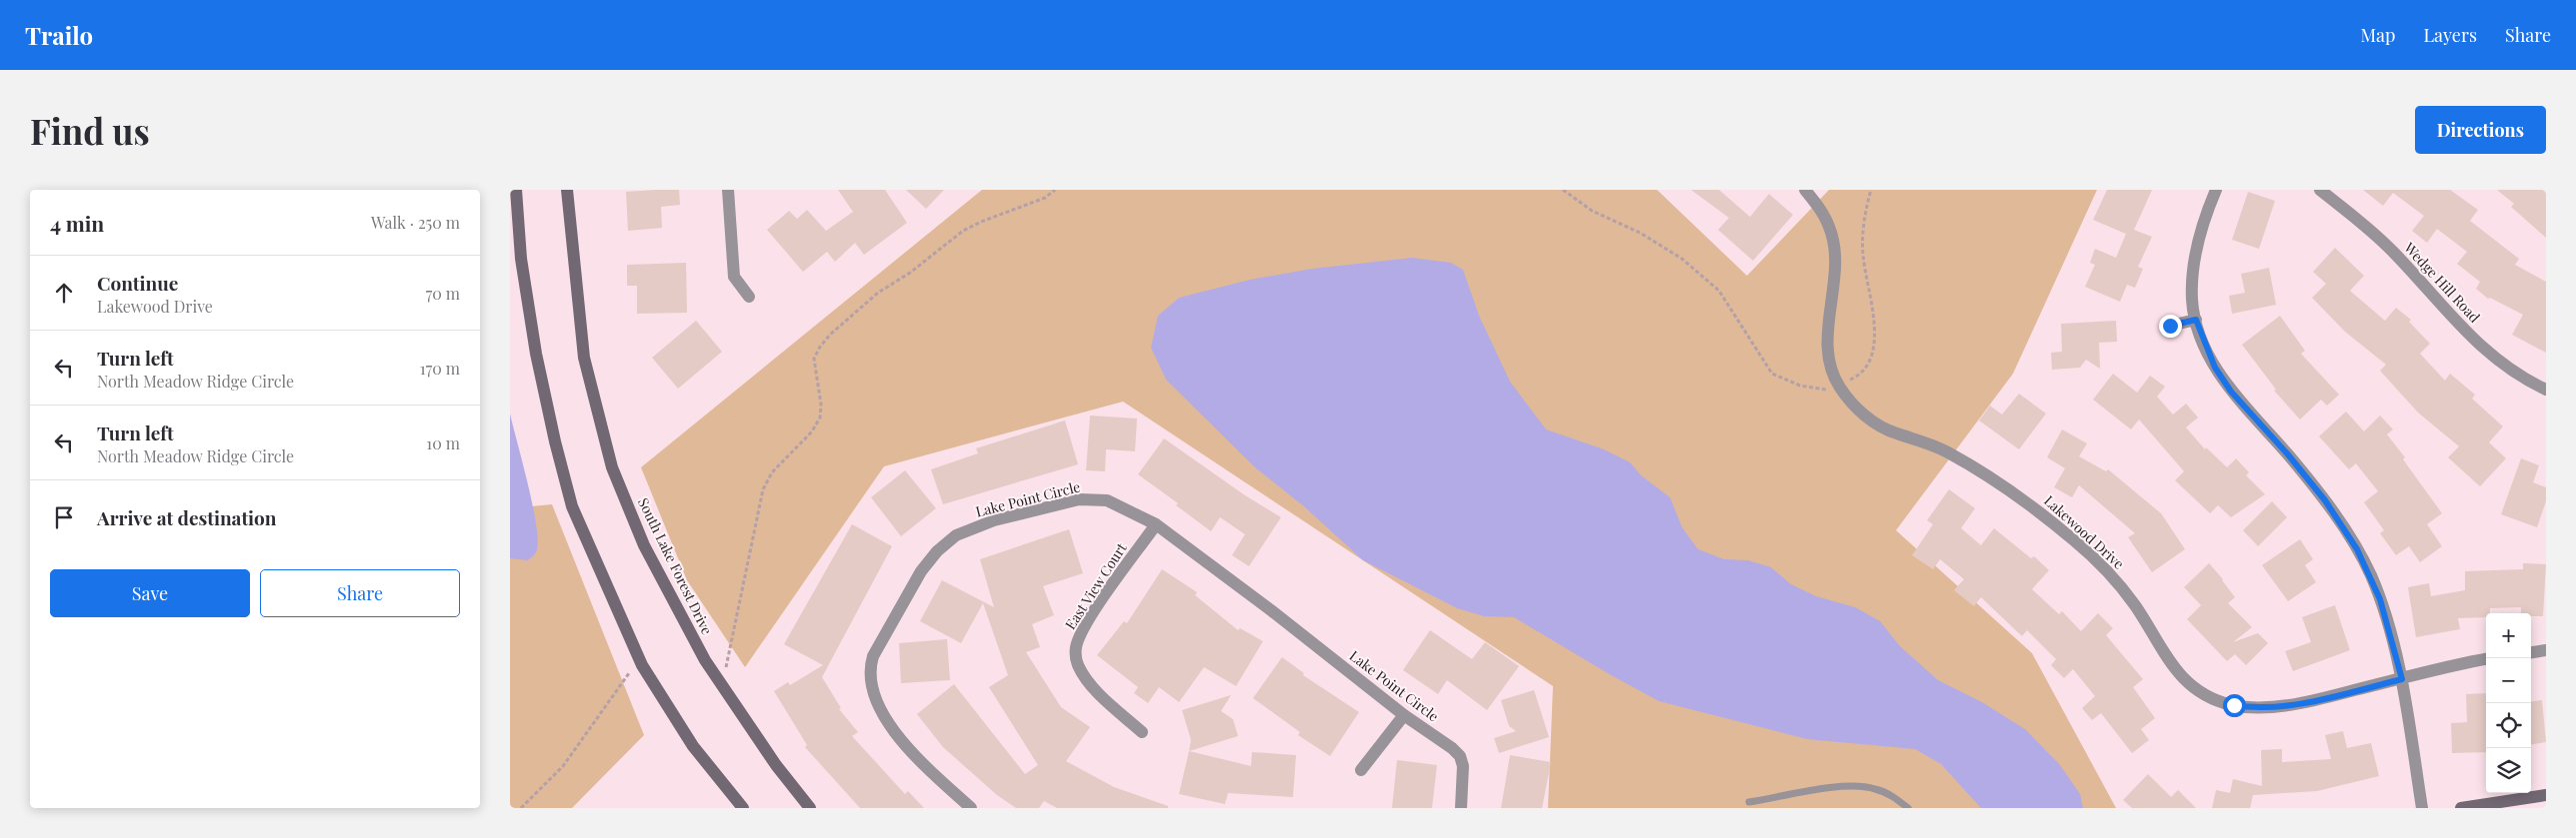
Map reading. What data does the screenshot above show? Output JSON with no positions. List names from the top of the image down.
{
  "streets": {
    "main road": ["South Lake Forest Drive"],
    "street": [
      "Wedge Hill Road",
      "Lake Point Circle",
      "Lakewood Drive",
      "East View Court"
    ]
  },
  "crossings": [
    ["Lake Point Circle", "East View Court"]
  ],
  "page": {
    "header": "Trailo",
    "nav": ["Map", "Layers", "Share"],
    "buttons": [
      "Directions",
      ["Save", "Share"]
    ],
    "title": "Find us",
    "heading": ["4 min", "Walk · 250 m"],
    "list": [
      ["Continue", "Lakewood Drive", "70 m"],
      ["Turn left", "North Meadow Ridge Circle", "170 m"],
      ["Turn left", "North Meadow Ridge Circle", "10 m"],
      "Arrive at destination"
    ],
    "map_buttons": ["+", "−"]
  }
}
